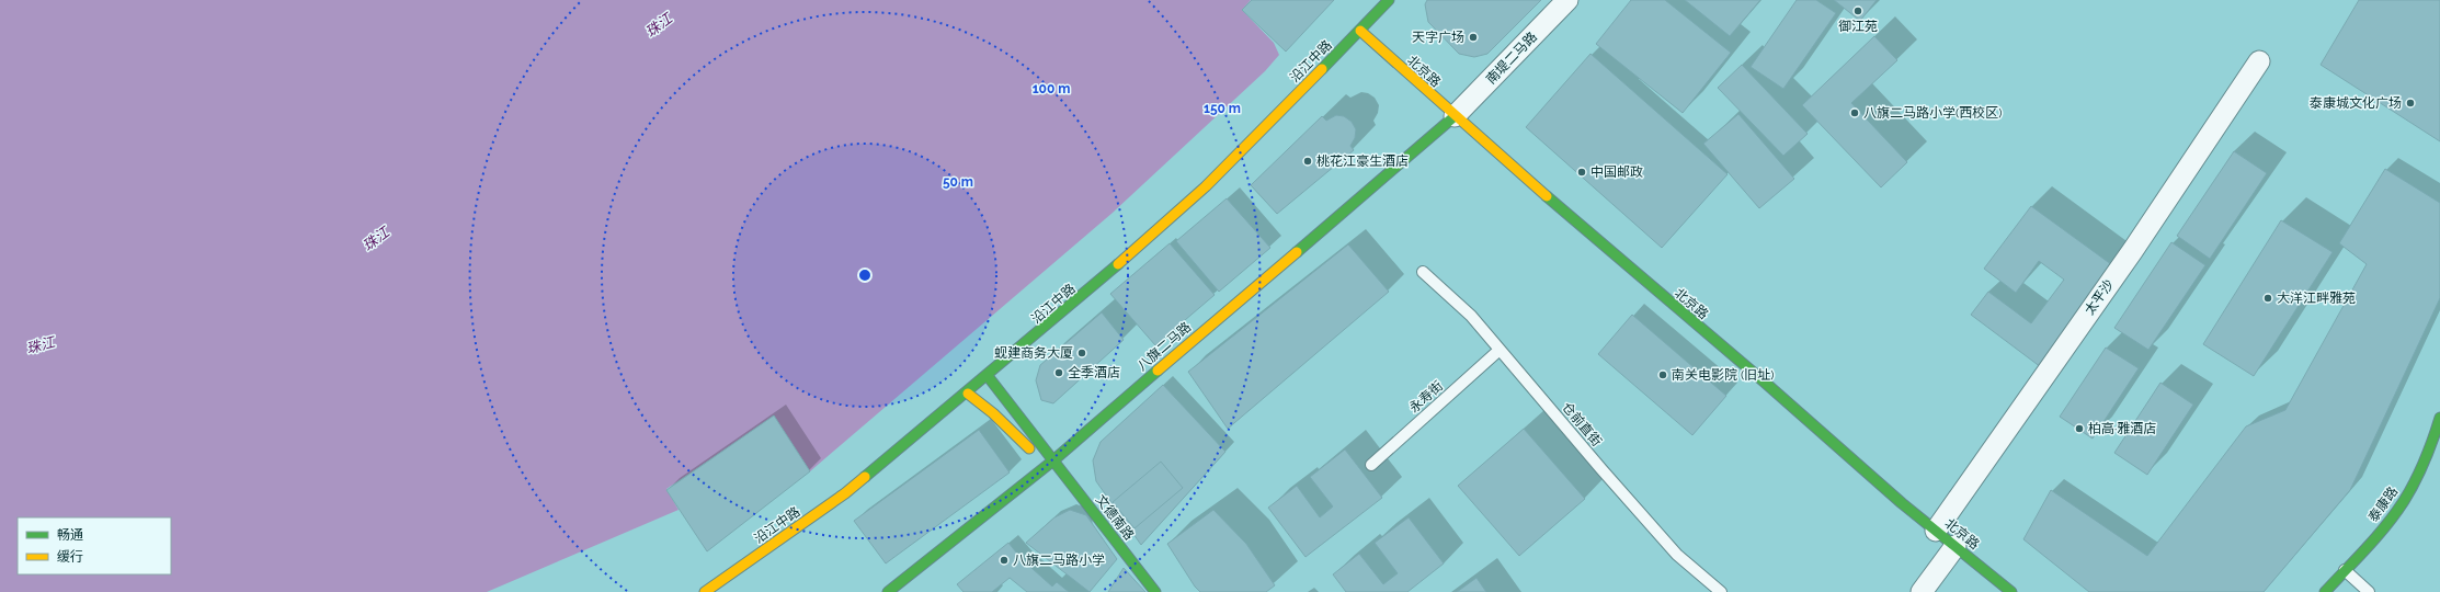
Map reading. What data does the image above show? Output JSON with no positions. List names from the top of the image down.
{
  "streets": {
    "street": [
      "南堤二马路",
      "沿江中路",
      "北京路",
      "太平沙",
      "八旗二马路",
      "泰康路",
      "文德南路"
    ],
    "lane": ["永寿街", "仓前直街"]
  },
  "crossings": [
    ["南堤二马路", "北京路"],
    ["南堤二马路", "八旗二马路"],
    ["沿江中路", "北京路"],
    ["沿江中路", "文德南路"],
    ["北京路", "太平沙"],
    ["北京路", "八旗二马路"],
    ["八旗二马路", "文德南路"],
    ["永寿街", "仓前直街"]
  ],
  "water": ["珠江"],
  "places": [
    "御江苑",
    "天字广场",
    "泰康城文化广场",
    "八旗二马路小学(西校区)",
    "桃花江豪生酒店",
    "中国邮政",
    "大洋江畔雅苑",
    "蚬建商务大厦",
    "全季酒店",
    "南关电影院 (旧址)",
    "柏高·雅酒店",
    "八旗二马路小学"
  ],
  "legend": ["畅通", "缓行"],
  "rings": ["100 m", "150 m", "50 m"]
}
